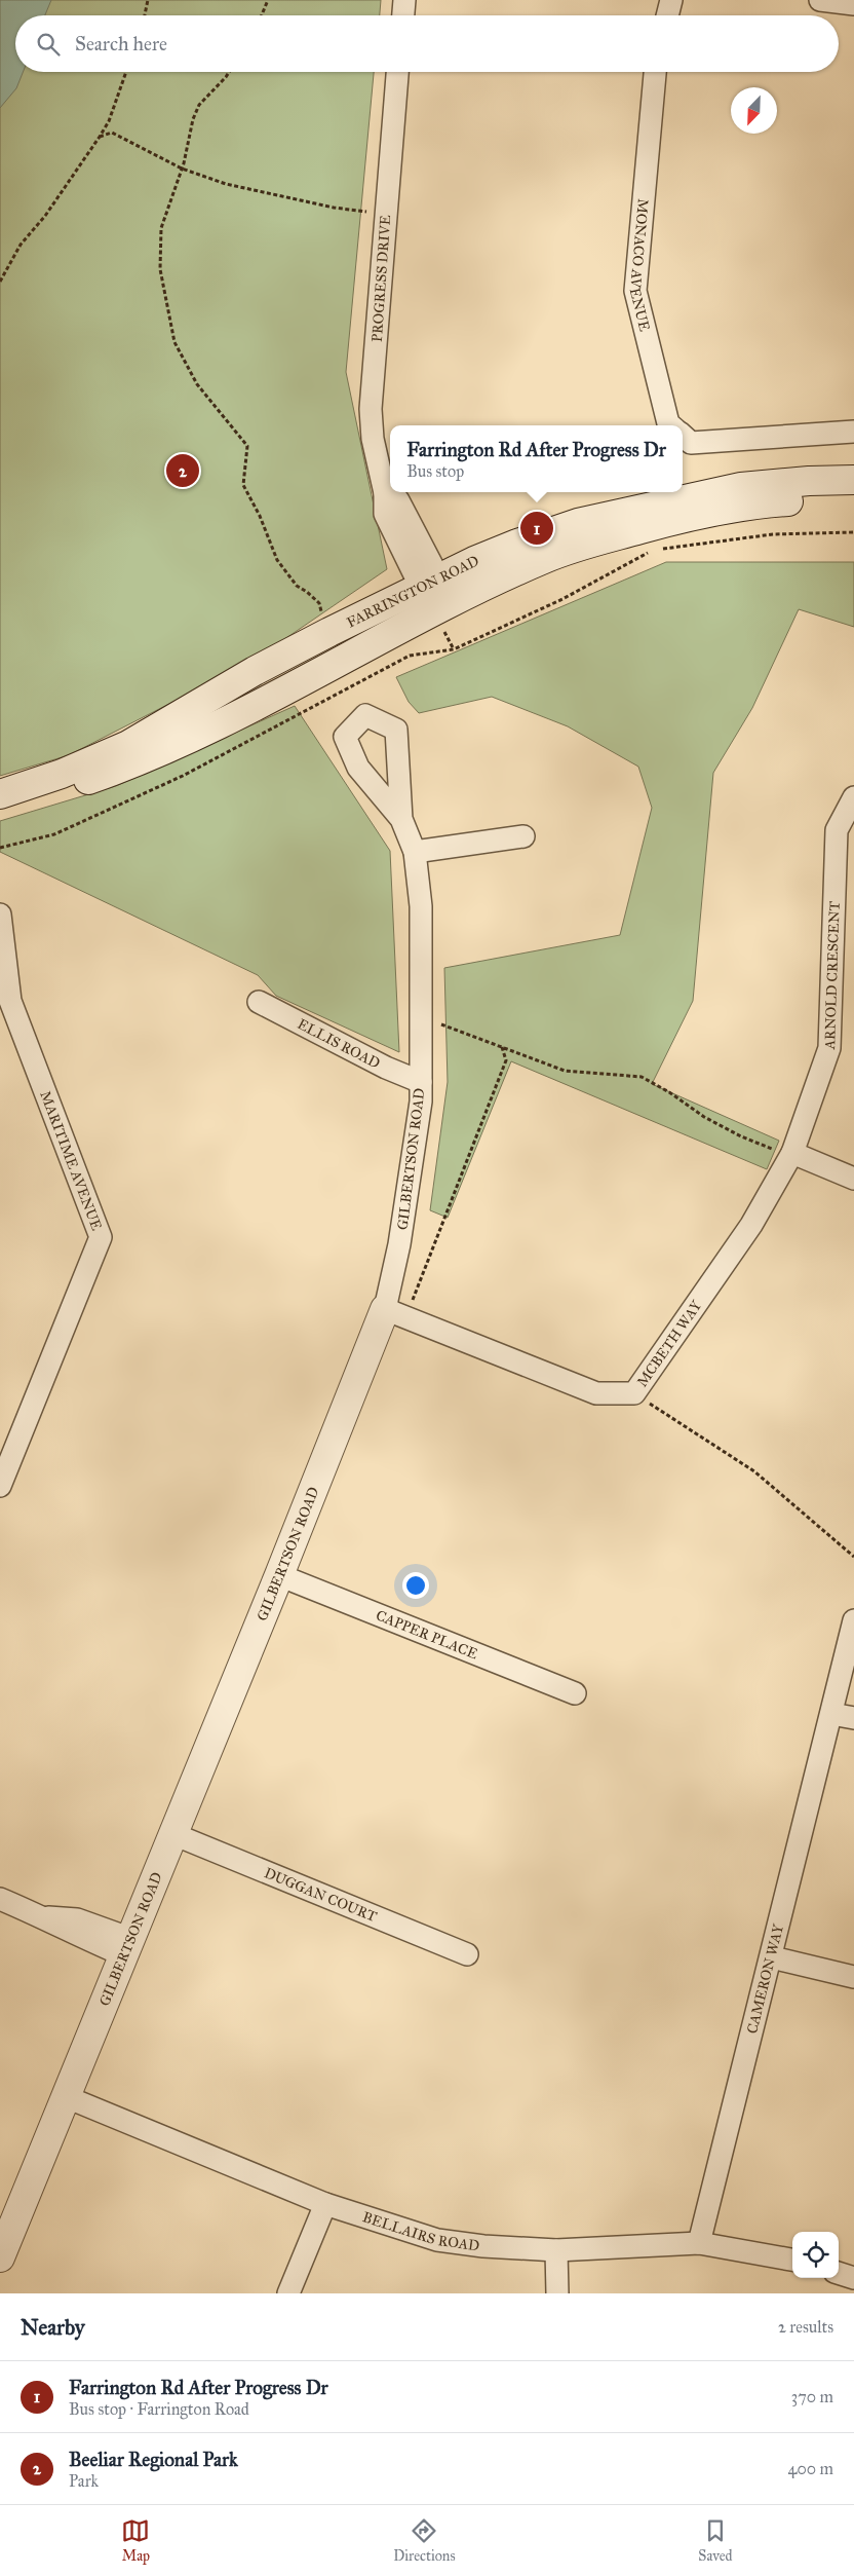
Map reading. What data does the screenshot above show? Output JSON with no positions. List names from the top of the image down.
{
  "streets": {
    "main road": ["FARRINGTON ROAD", "GILBERTSON ROAD"],
    "street": [
      "MONACO AVENUE",
      "PROGRESS DRIVE",
      "ARNOLD CRESCENT",
      "ELLIS ROAD",
      "MARITIME AVENUE",
      "MCBETH WAY",
      "CAPPER PLACE",
      "DUGGAN COURT",
      "CAMERON WAY",
      "BELLAIRS ROAD"
    ]
  },
  "crossings": [
    ["PROGRESS DRIVE", "FARRINGTON ROAD"],
    ["ARNOLD CRESCENT", "MCBETH WAY"],
    ["ELLIS ROAD", "GILBERTSON ROAD"],
    ["GILBERTSON ROAD", "MCBETH WAY"],
    ["GILBERTSON ROAD", "CAPPER PLACE"],
    ["GILBERTSON ROAD", "DUGGAN COURT"],
    ["GILBERTSON ROAD", "BELLAIRS ROAD"],
    ["CAMERON WAY", "BELLAIRS ROAD"]
  ],
  "north": "bottom left",
  "page": {
    "search": "Search here",
    "popup": ["Farrington Rd After Progress Dr", "Bus stop"],
    "pins": ["2", "1"],
    "heading": ["Nearby", "2 results"],
    "list": [
      {
        "mark": "1",
        "name": "Farrington Rd After Progress Dr",
        "note": "Bus stop · Farrington Road",
        "value": "370 m"
      },
      {
        "mark": "2",
        "name": "Beeliar Regional Park",
        "note": "Park",
        "value": "400 m"
      }
    ],
    "nav": ["Map", "Directions", "Saved"]
  }
}
